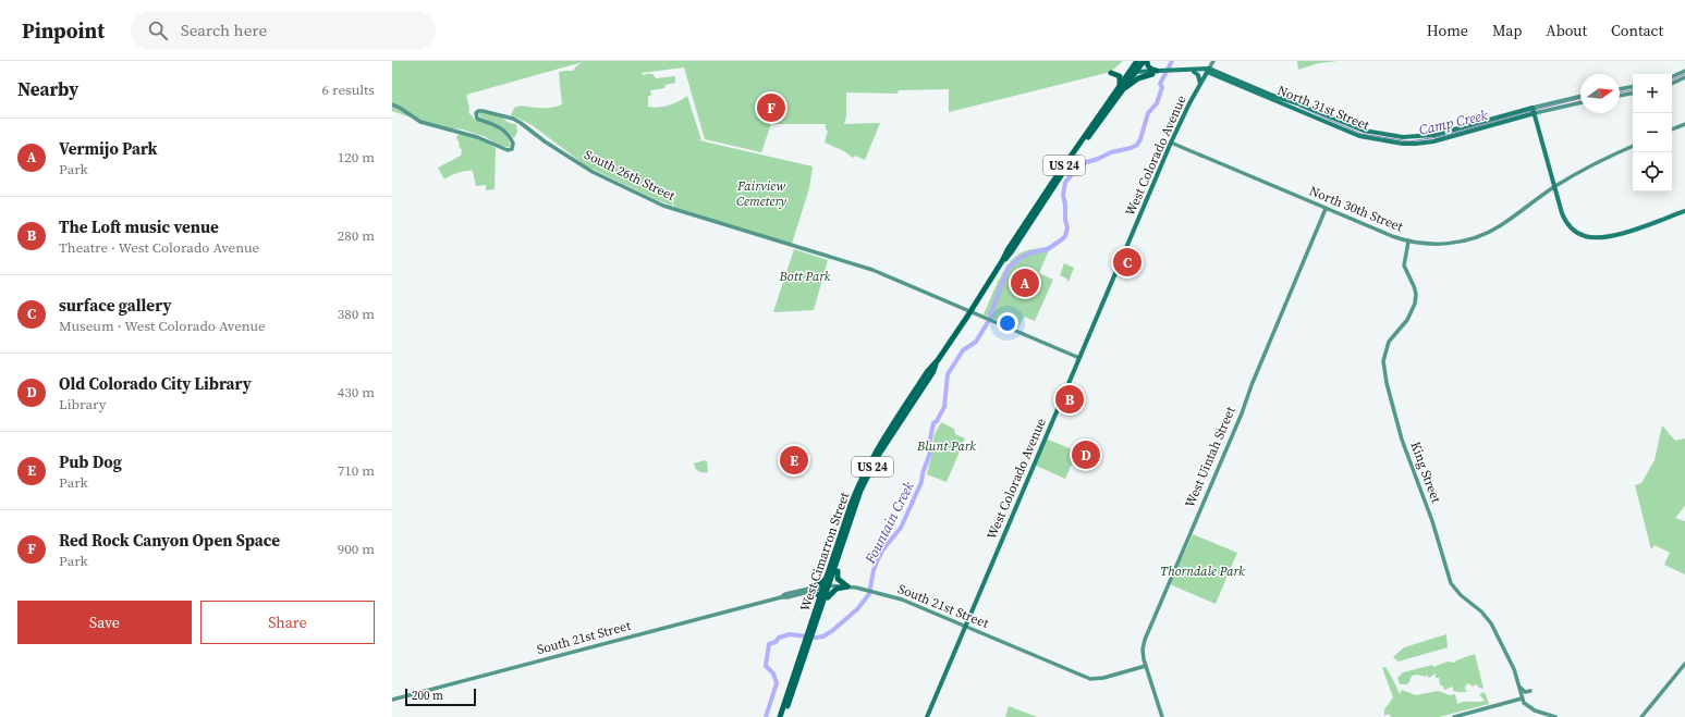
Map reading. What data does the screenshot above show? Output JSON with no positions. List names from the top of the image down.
{
  "streets": {
    "highway": ["US 24", "West Cimarron Street"],
    "main road": [
      "North 31st Street",
      "West Colorado Avenue",
      "South 26th Street",
      "North 30th Street",
      "West Uintah Street",
      "King Street",
      "South 21st Street"
    ]
  },
  "crossings": [
    ["North 31st Street", "West Colorado Avenue"],
    ["West Colorado Avenue", "South 26th Street"],
    ["West Colorado Avenue", "North 30th Street"],
    ["West Colorado Avenue", "South 21st Street"],
    ["South 26th Street", "West Cimarron Street"],
    ["North 30th Street", "West Uintah Street"],
    ["North 30th Street", "King Street"],
    ["West Uintah Street", "South 21st Street"],
    ["West Cimarron Street", "South 21st Street"]
  ],
  "water": ["Camp Creek", "Fountain Creek"],
  "parks": [
    "Fairview Cemetery",
    "Bott Park",
    "Blunt Park",
    "Thorndale Park"
  ],
  "scale_bar": "200 m",
  "north": "right",
  "page": {
    "header": "Pinpoint",
    "search": "Search here",
    "nav": [
      "Home",
      "Map",
      "About",
      "Contact"
    ],
    "heading": ["Nearby", "6 results"],
    "map_buttons": ["+", "−"],
    "pins": [
      "F",
      "C",
      "A",
      "B",
      "D",
      "E"
    ],
    "list": [
      {
        "mark": "A",
        "name": "Vermijo Park",
        "note": "Park",
        "value": "120 m"
      },
      {
        "mark": "B",
        "name": "The Loft music venue",
        "note": "Theatre · West Colorado Avenue",
        "value": "280 m"
      },
      {
        "mark": "C",
        "name": "surface gallery",
        "note": "Museum · West Colorado Avenue",
        "value": "380 m"
      },
      {
        "mark": "D",
        "name": "Old Colorado City Library",
        "note": "Library",
        "value": "430 m"
      },
      {
        "mark": "E",
        "name": "Pub Dog",
        "note": "Park",
        "value": "710 m"
      },
      {
        "mark": "F",
        "name": "Red Rock Canyon Open Space",
        "note": "Park",
        "value": "900 m"
      }
    ],
    "buttons": ["Save", "Share"],
    "scale": "200 m"
  }
}
